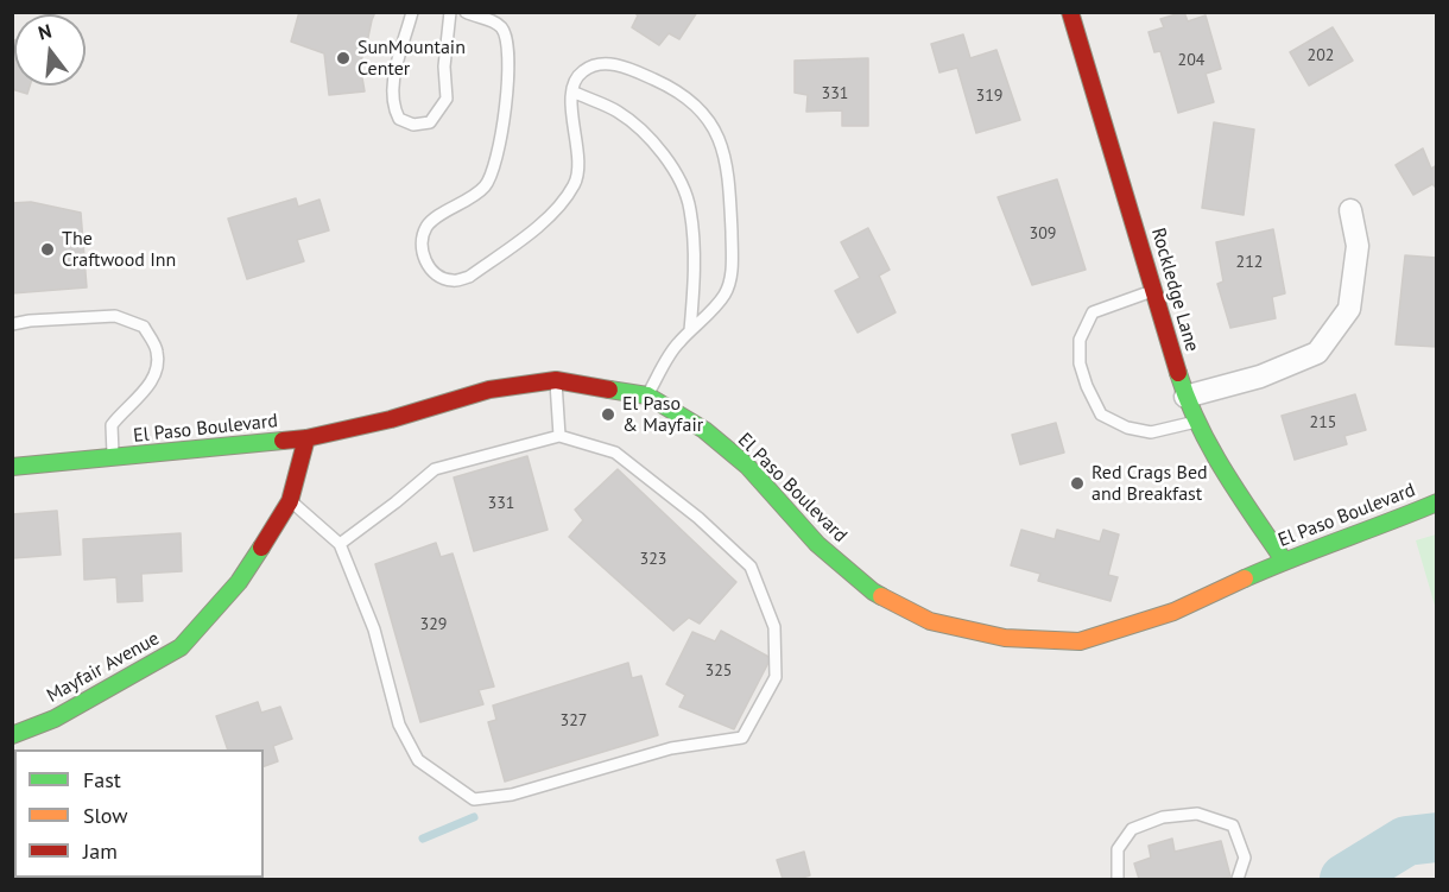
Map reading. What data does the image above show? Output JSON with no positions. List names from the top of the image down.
{
  "streets": {
    "street": ["Rockledge Lane", "El Paso Boulevard", "Mayfair Avenue"]
  },
  "crossings": [
    ["Rockledge Lane", "El Paso Boulevard"],
    ["El Paso Boulevard", "Mayfair Avenue"]
  ],
  "places": [
    "SunMountain Center",
    "The Craftwood Inn",
    "El Paso & Mayfair",
    "Red Crags Bed and Breakfast"
  ],
  "house_numbers": [
    "202",
    "204",
    "331",
    "319",
    "309",
    "212",
    "215",
    "331",
    "323",
    "329",
    "325",
    "327"
  ],
  "legend": ["Fast", "Slow", "Jam"],
  "north": "top"
}
